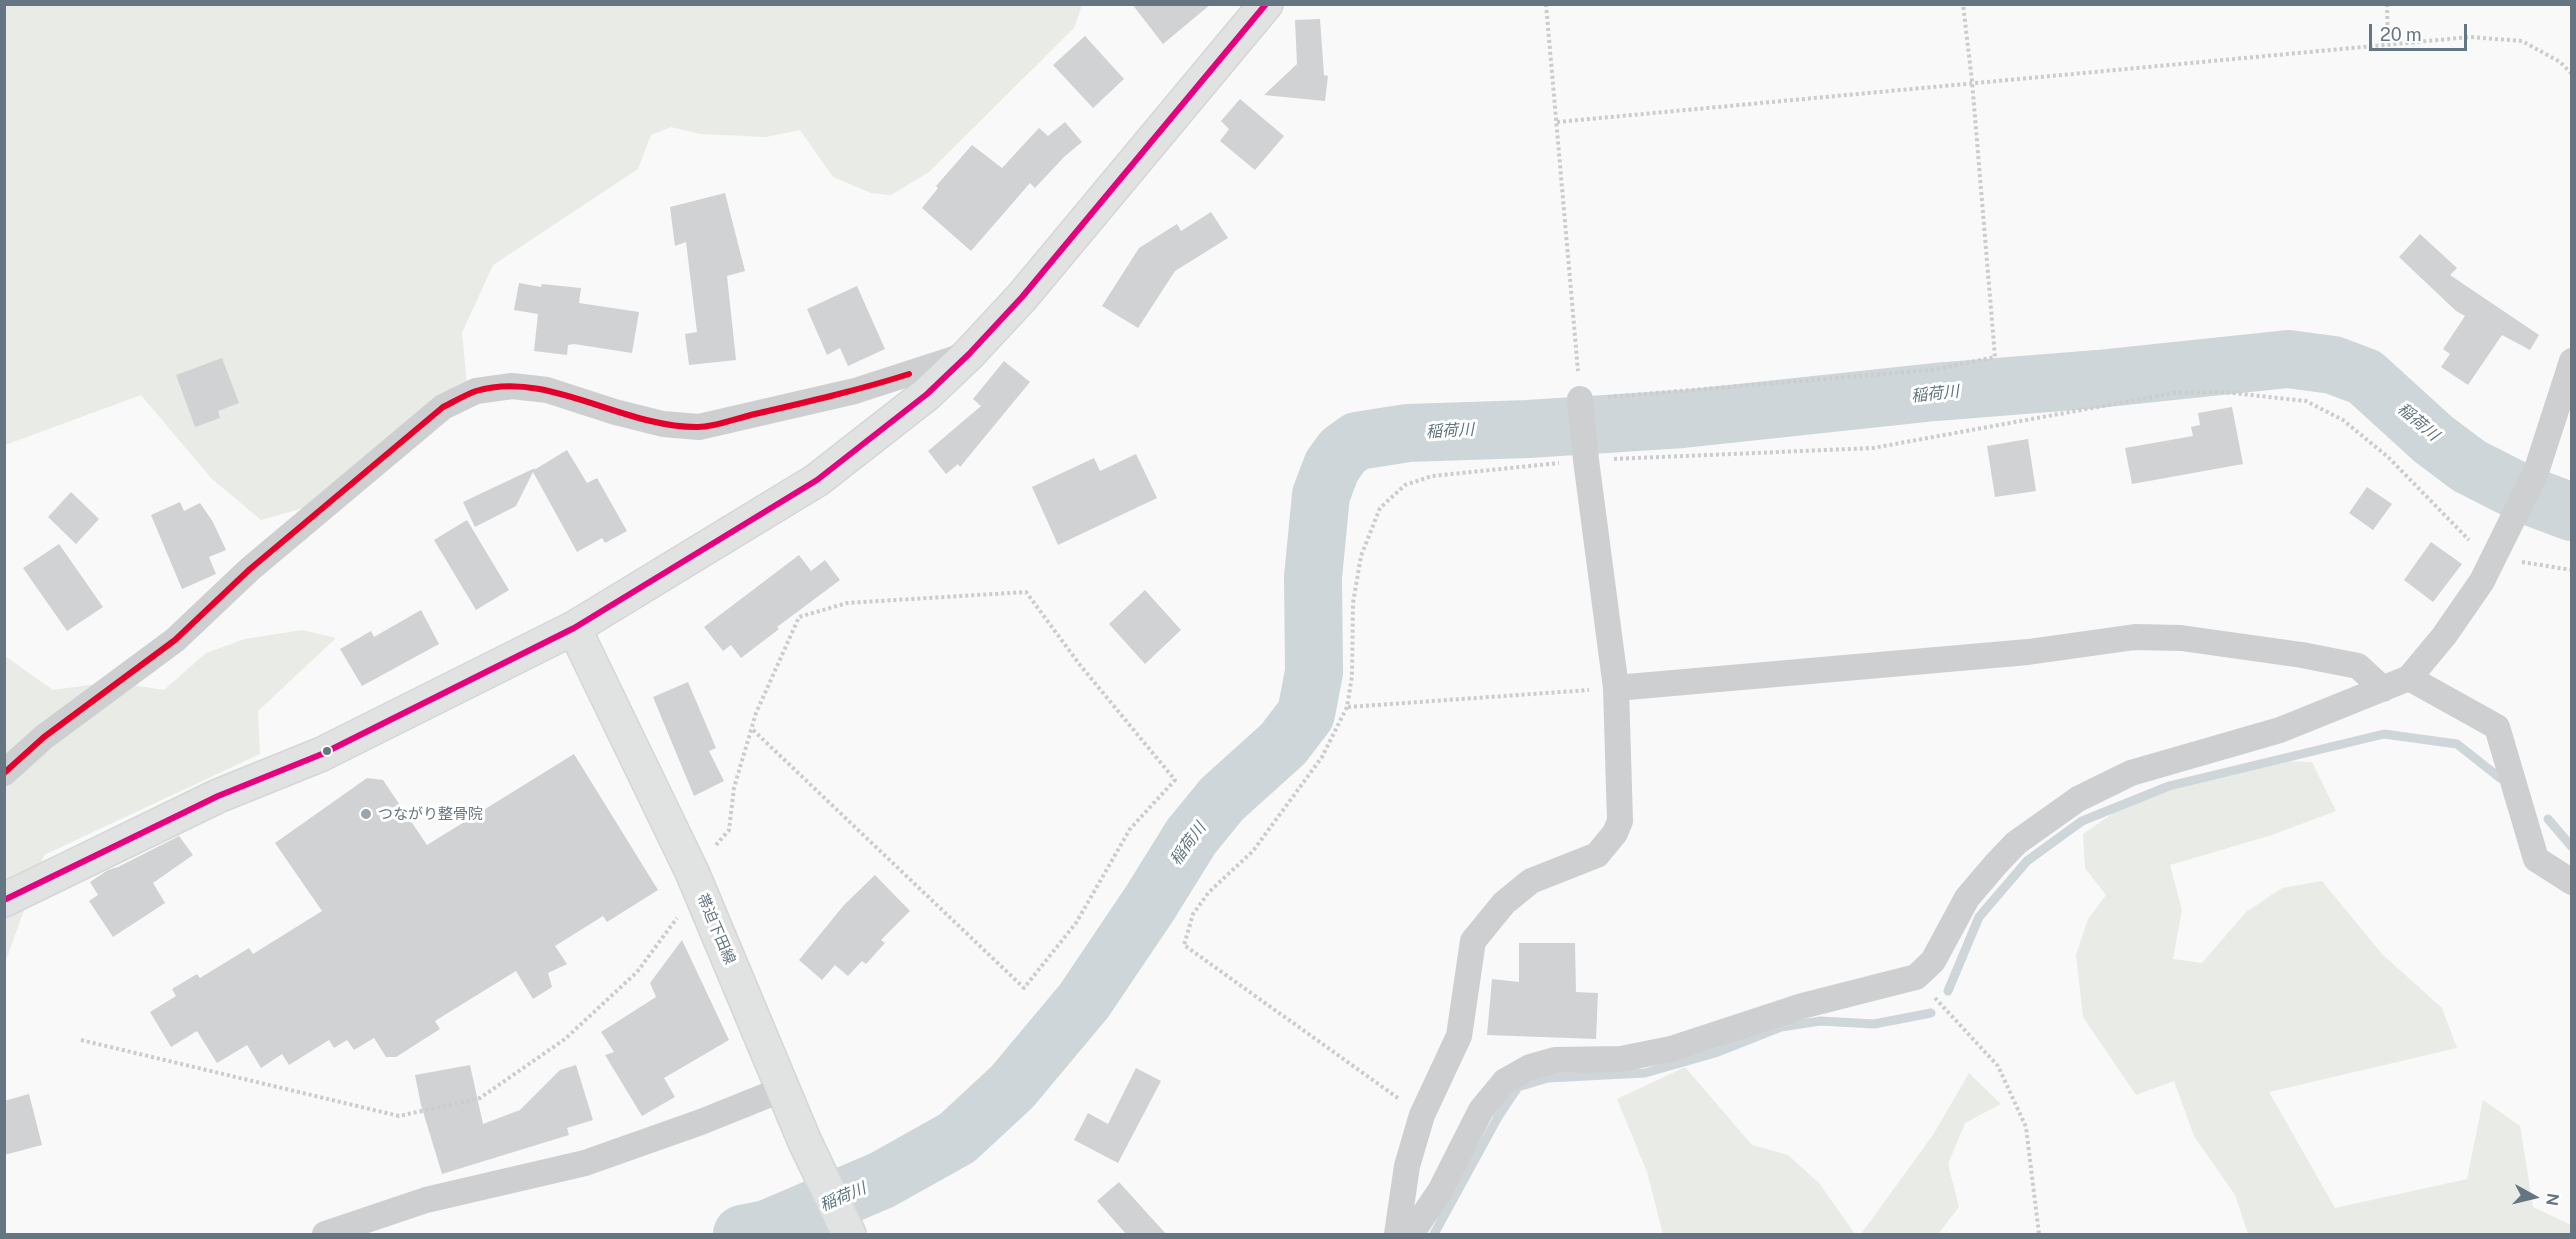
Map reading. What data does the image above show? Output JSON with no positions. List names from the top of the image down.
{
  "streets": {
    "main road": ["帯迫下田線"]
  },
  "water": ["稲荷川"],
  "places": ["つながり整骨院"],
  "scale_bar": "20 m",
  "north": "right"
}
